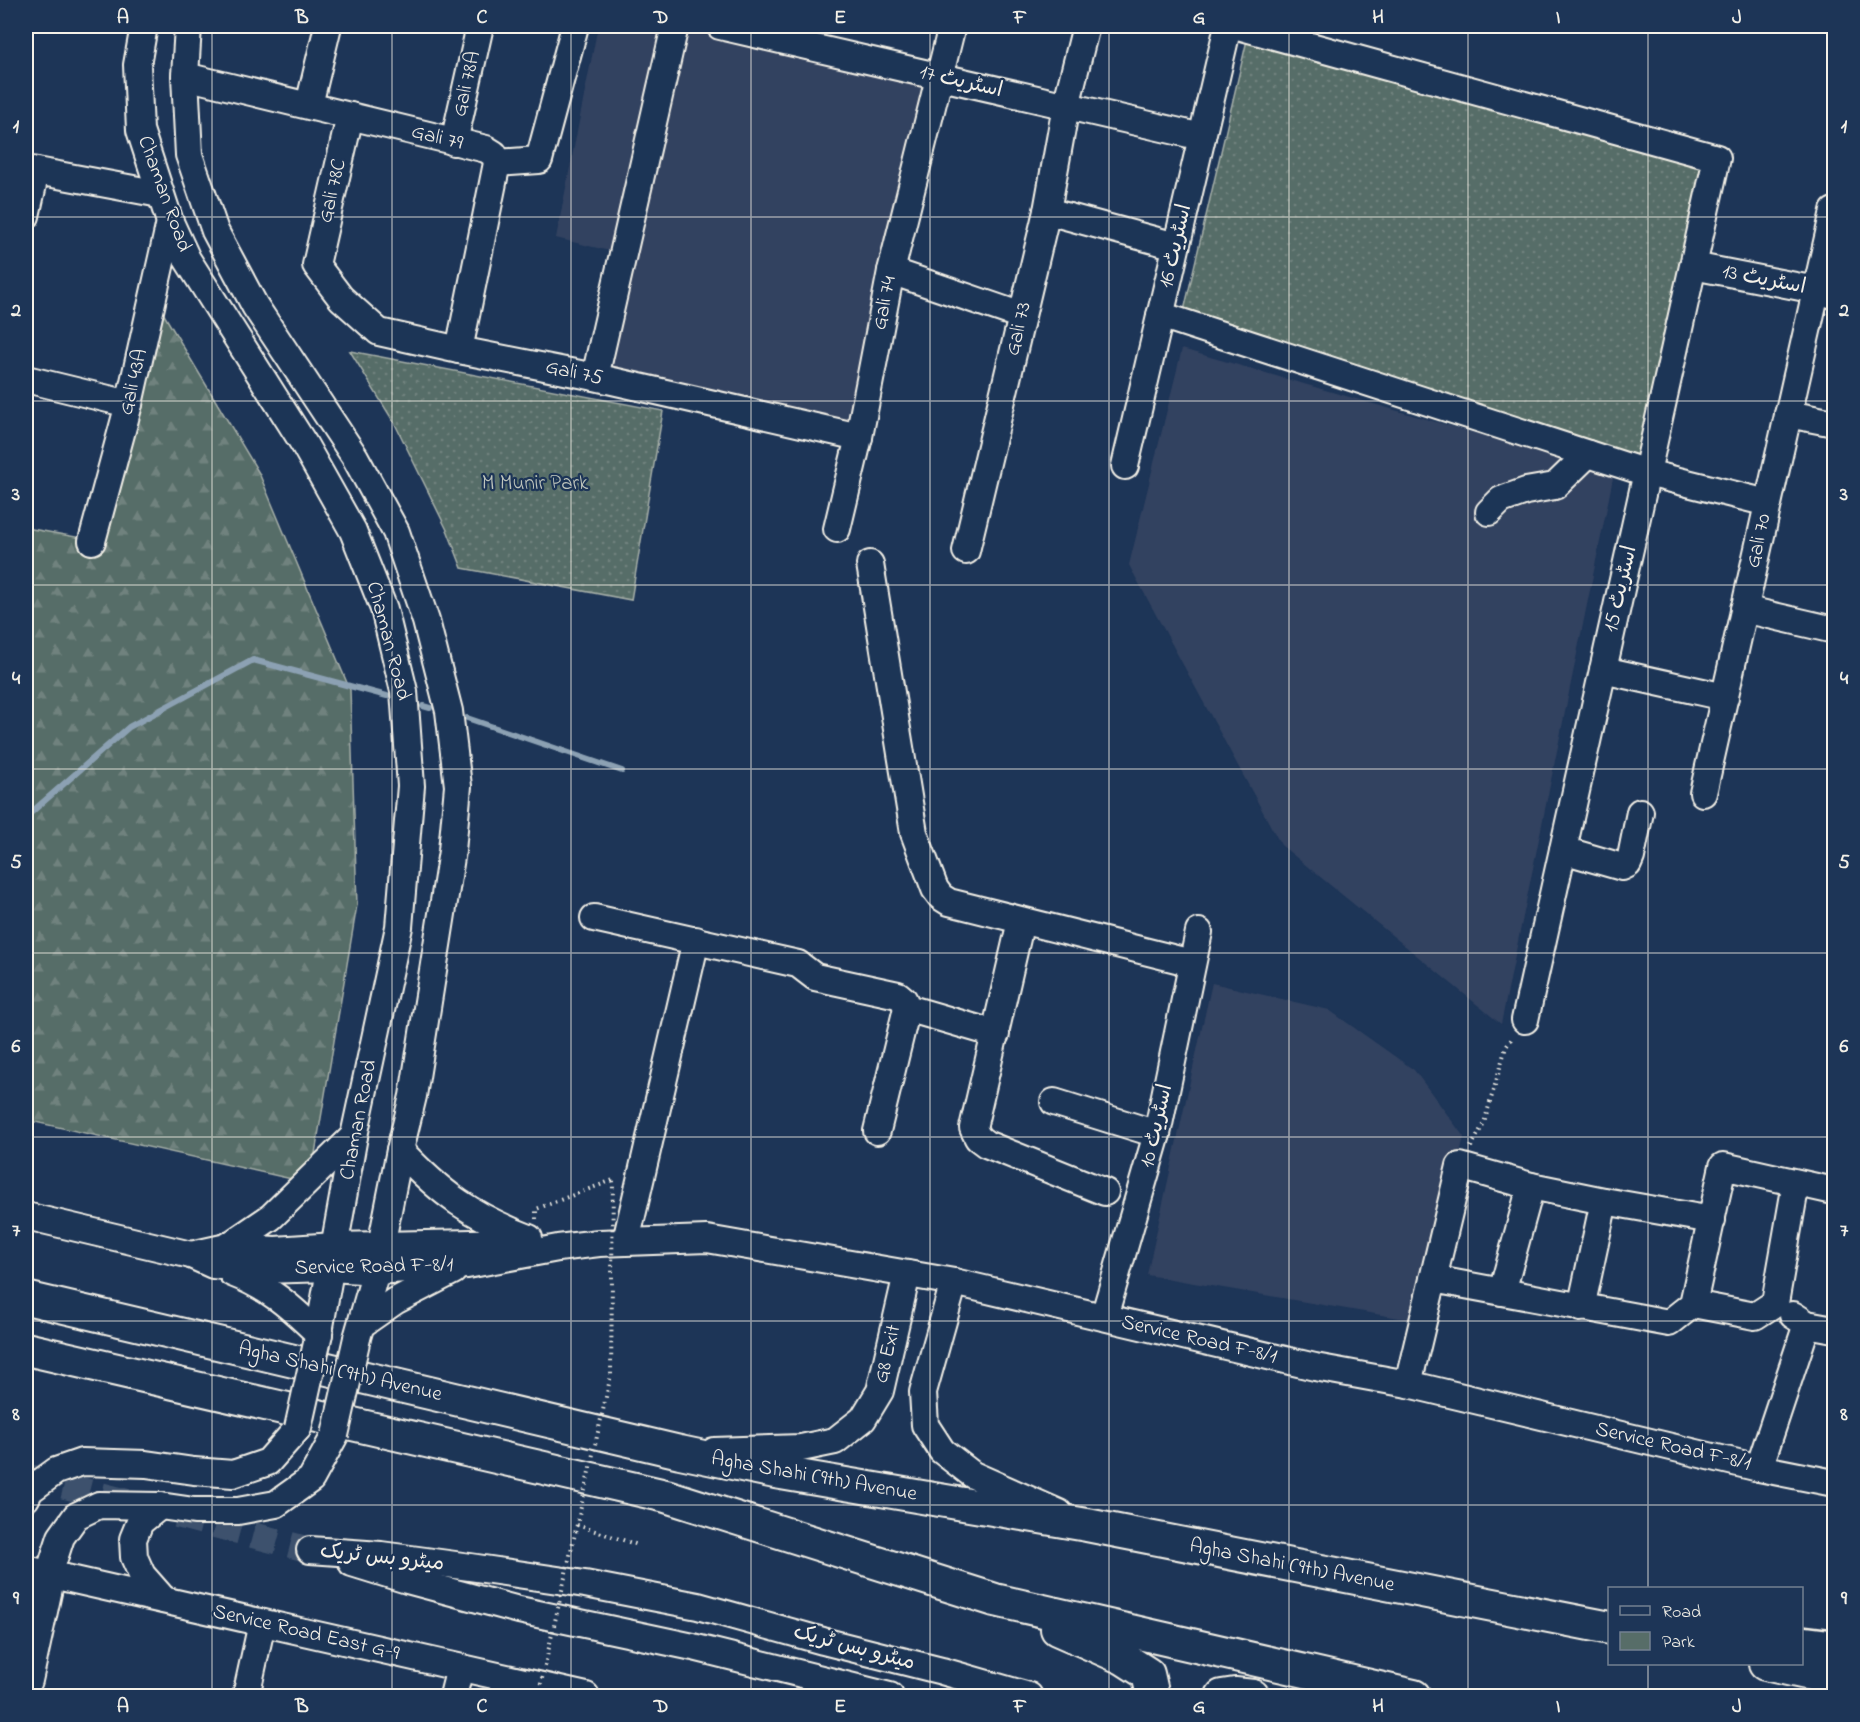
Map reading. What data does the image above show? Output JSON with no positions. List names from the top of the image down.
{
  "streets": {
    "main road": ["Agha Shahi (9th) Avenue"],
    "street": [
      "اسٹریٹ 17",
      "Gali 78A",
      "Gali 79",
      "Gali 78C",
      "Chaman Road",
      "اسٹریٹ 16",
      "اسٹریٹ 13",
      "Gali 74",
      "Gali 73",
      "Gali 75",
      "Gali 43A",
      "Gali 70",
      "اسٹریٹ 15",
      "اسٹریٹ 10",
      "Service Road F-8/1",
      "G8 Exit",
      "میٹرو بس ٹریک",
      "Service Road East G-9"
    ]
  },
  "crossings": [
    ["اسٹریٹ 17", "اسٹریٹ 16"],
    ["اسٹریٹ 17", "Gali 74"],
    ["اسٹریٹ 17", "Gali 73"],
    ["Gali 78A", "Gali 79"],
    ["Gali 79", "Gali 78C"],
    ["Gali 79", "Chaman Road"],
    ["Gali 78C", "Gali 75"],
    ["Chaman Road", "Gali 43A"],
    ["Chaman Road", "Service Road F-8/1"],
    ["Chaman Road", "Service Road East G-9"],
    ["اسٹریٹ 13", "Gali 70"],
    ["اسٹریٹ 13", "اسٹریٹ 15"],
    ["Gali 74", "Gali 75"],
    ["اسٹریٹ 10", "Service Road F-8/1"],
    ["Service Road F-8/1", "G8 Exit"],
    ["G8 Exit", "Agha Shahi (9th) Avenue"]
  ],
  "parks": ["M Munir Park"],
  "legend": ["Road", "Park"],
  "grid": {
    "columns": [
      "A",
      "B",
      "C",
      "D",
      "E",
      "F",
      "G",
      "H",
      "I",
      "J"
    ],
    "rows": [
      "1",
      "2",
      "3",
      "4",
      "5",
      "6",
      "7",
      "8",
      "9"
    ]
  }
}
